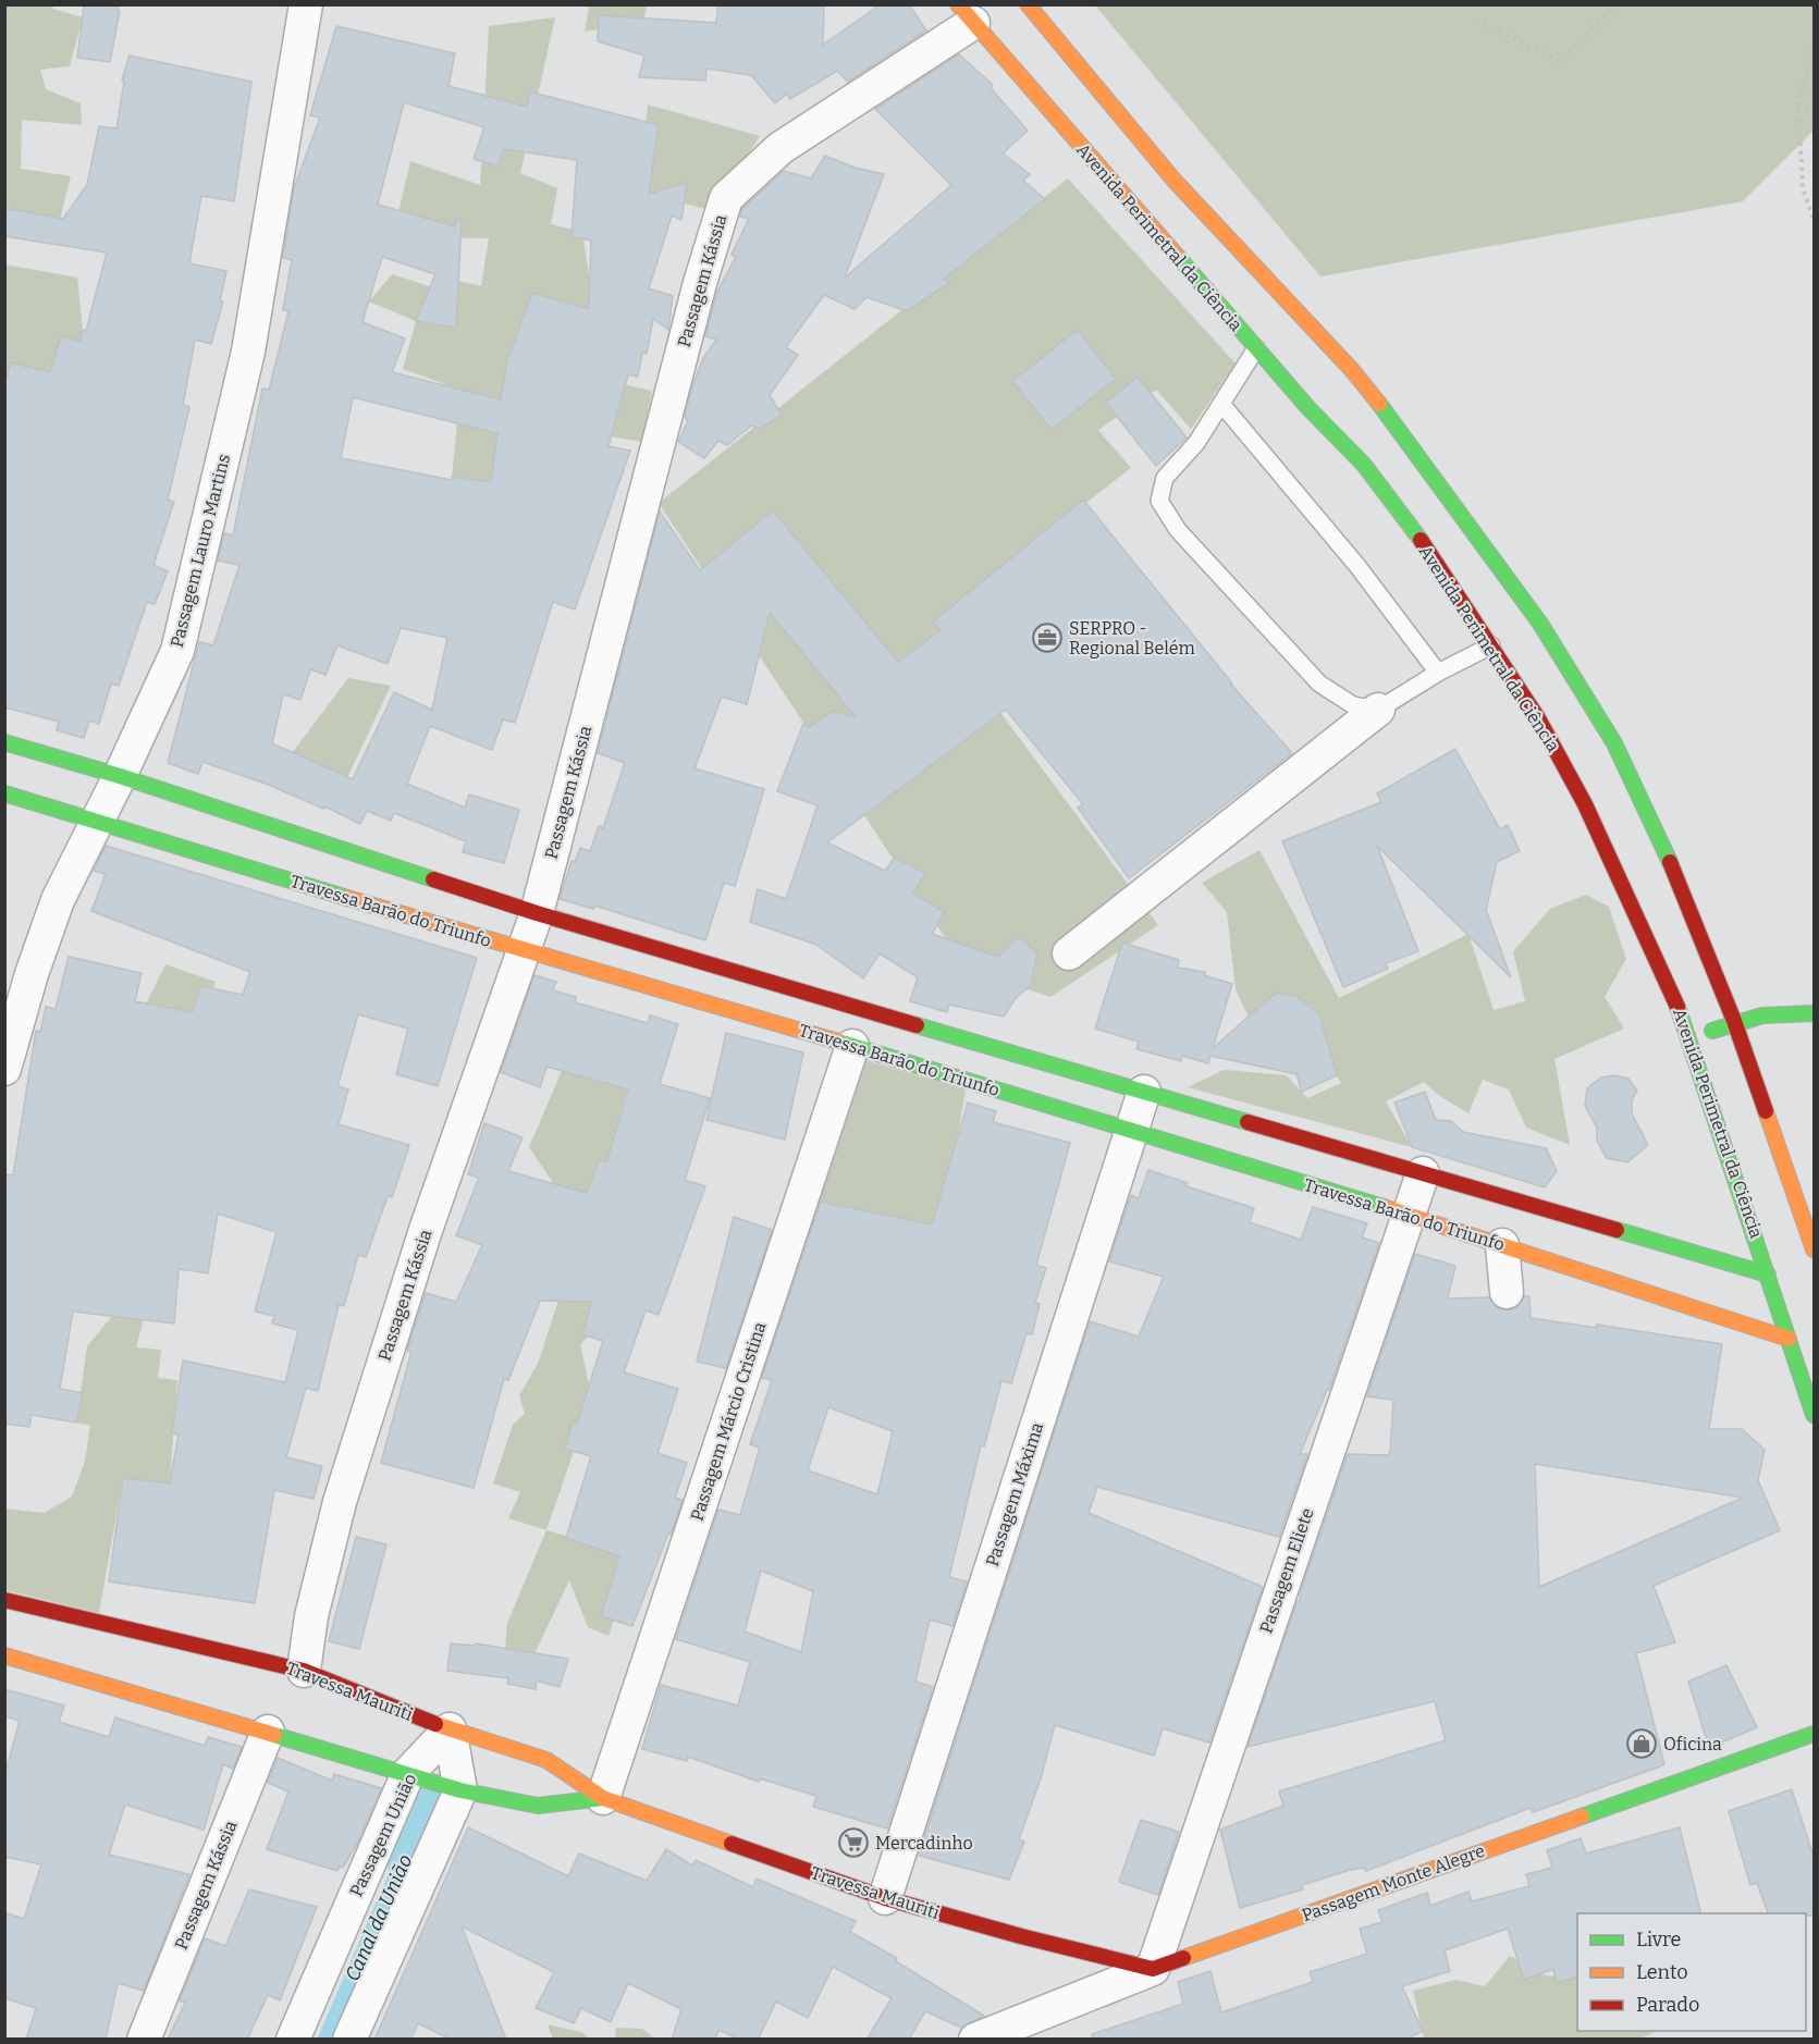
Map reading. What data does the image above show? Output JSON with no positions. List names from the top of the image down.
{
  "streets": {
    "main road": [
      "Avenida Perimetral da Ciência",
      "Travessa Barão do Triunfo",
      "Travessa Mauriti",
      "Passagem Monte Alegre"
    ],
    "street": [
      "Passagem Kássia",
      "Passagem Lauro Martins",
      "Passagem Márcio Cristina",
      "Passagem Máxima",
      "Passagem Eliete",
      "Passagem União"
    ]
  },
  "crossings": [
    ["Avenida Perimetral da Ciência", "Passagem Kássia"],
    ["Avenida Perimetral da Ciência", "Travessa Barão do Triunfo"],
    ["Passagem Kássia", "Travessa Barão do Triunfo"],
    ["Passagem Kássia", "Travessa Mauriti"],
    ["Passagem Lauro Martins", "Travessa Barão do Triunfo"],
    ["Travessa Barão do Triunfo", "Passagem Márcio Cristina"],
    ["Travessa Barão do Triunfo", "Passagem Máxima"],
    ["Travessa Barão do Triunfo", "Passagem Eliete"],
    ["Passagem Márcio Cristina", "Travessa Mauriti"],
    ["Passagem Máxima", "Travessa Mauriti"],
    ["Passagem Eliete", "Travessa Mauriti"],
    ["Passagem Eliete", "Passagem Monte Alegre"],
    ["Travessa Mauriti", "Passagem União"],
    ["Travessa Mauriti", "Passagem Monte Alegre"]
  ],
  "water": ["Canal da União"],
  "places": {
    "office": ["SERPRO - Regional Belém"],
    "shop": ["Oficina"],
    "supermarket": ["Mercadinho"]
  },
  "legend": ["Livre", "Lento", "Parado"]
}
